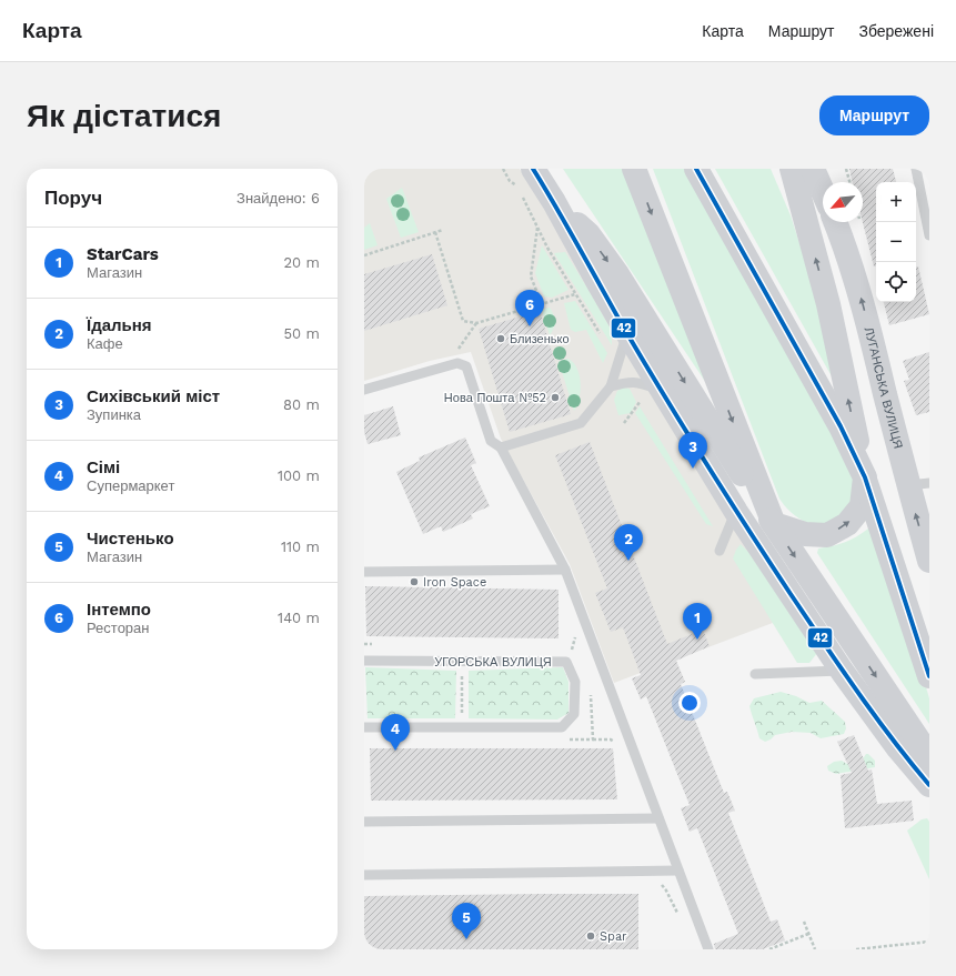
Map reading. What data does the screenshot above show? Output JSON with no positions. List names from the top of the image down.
{
  "streets": {
    "main road": ["ЛУГАНСЬКА ВУЛИЦЯ"],
    "lane": ["УГОРСЬКА ВУЛИЦЯ"]
  },
  "places": [
    "Близенько",
    "Нова Пошта №52",
    "Iron Space",
    "Spar"
  ],
  "lines": ["transit line 42"],
  "north": "bottom left",
  "page": {
    "header": "Карта",
    "nav": ["Карта", "Маршрут", "Збережені"],
    "buttons": "Маршрут",
    "title": "Як дістатися",
    "heading": ["Поруч", "Знайдено: 6"],
    "map_buttons": ["+", "−"],
    "list": [
      {
        "mark": "1",
        "name": "StarCars",
        "note": "Магазин",
        "value": "20 m"
      },
      {
        "mark": "2",
        "name": "Їдальня",
        "note": "Кафе",
        "value": "50 m"
      },
      {
        "mark": "3",
        "name": "Сихівський міст",
        "note": "Зупинка",
        "value": "80 m"
      },
      {
        "mark": "4",
        "name": "Сімі",
        "note": "Супермаркет",
        "value": "100 m"
      },
      {
        "mark": "5",
        "name": "Чистенько",
        "note": "Магазин",
        "value": "110 m"
      },
      {
        "mark": "6",
        "name": "Інтемпо",
        "note": "Ресторан",
        "value": "140 m"
      }
    ],
    "pins": [
      "6",
      "3",
      "2",
      "1",
      "4",
      "5"
    ]
  }
}
